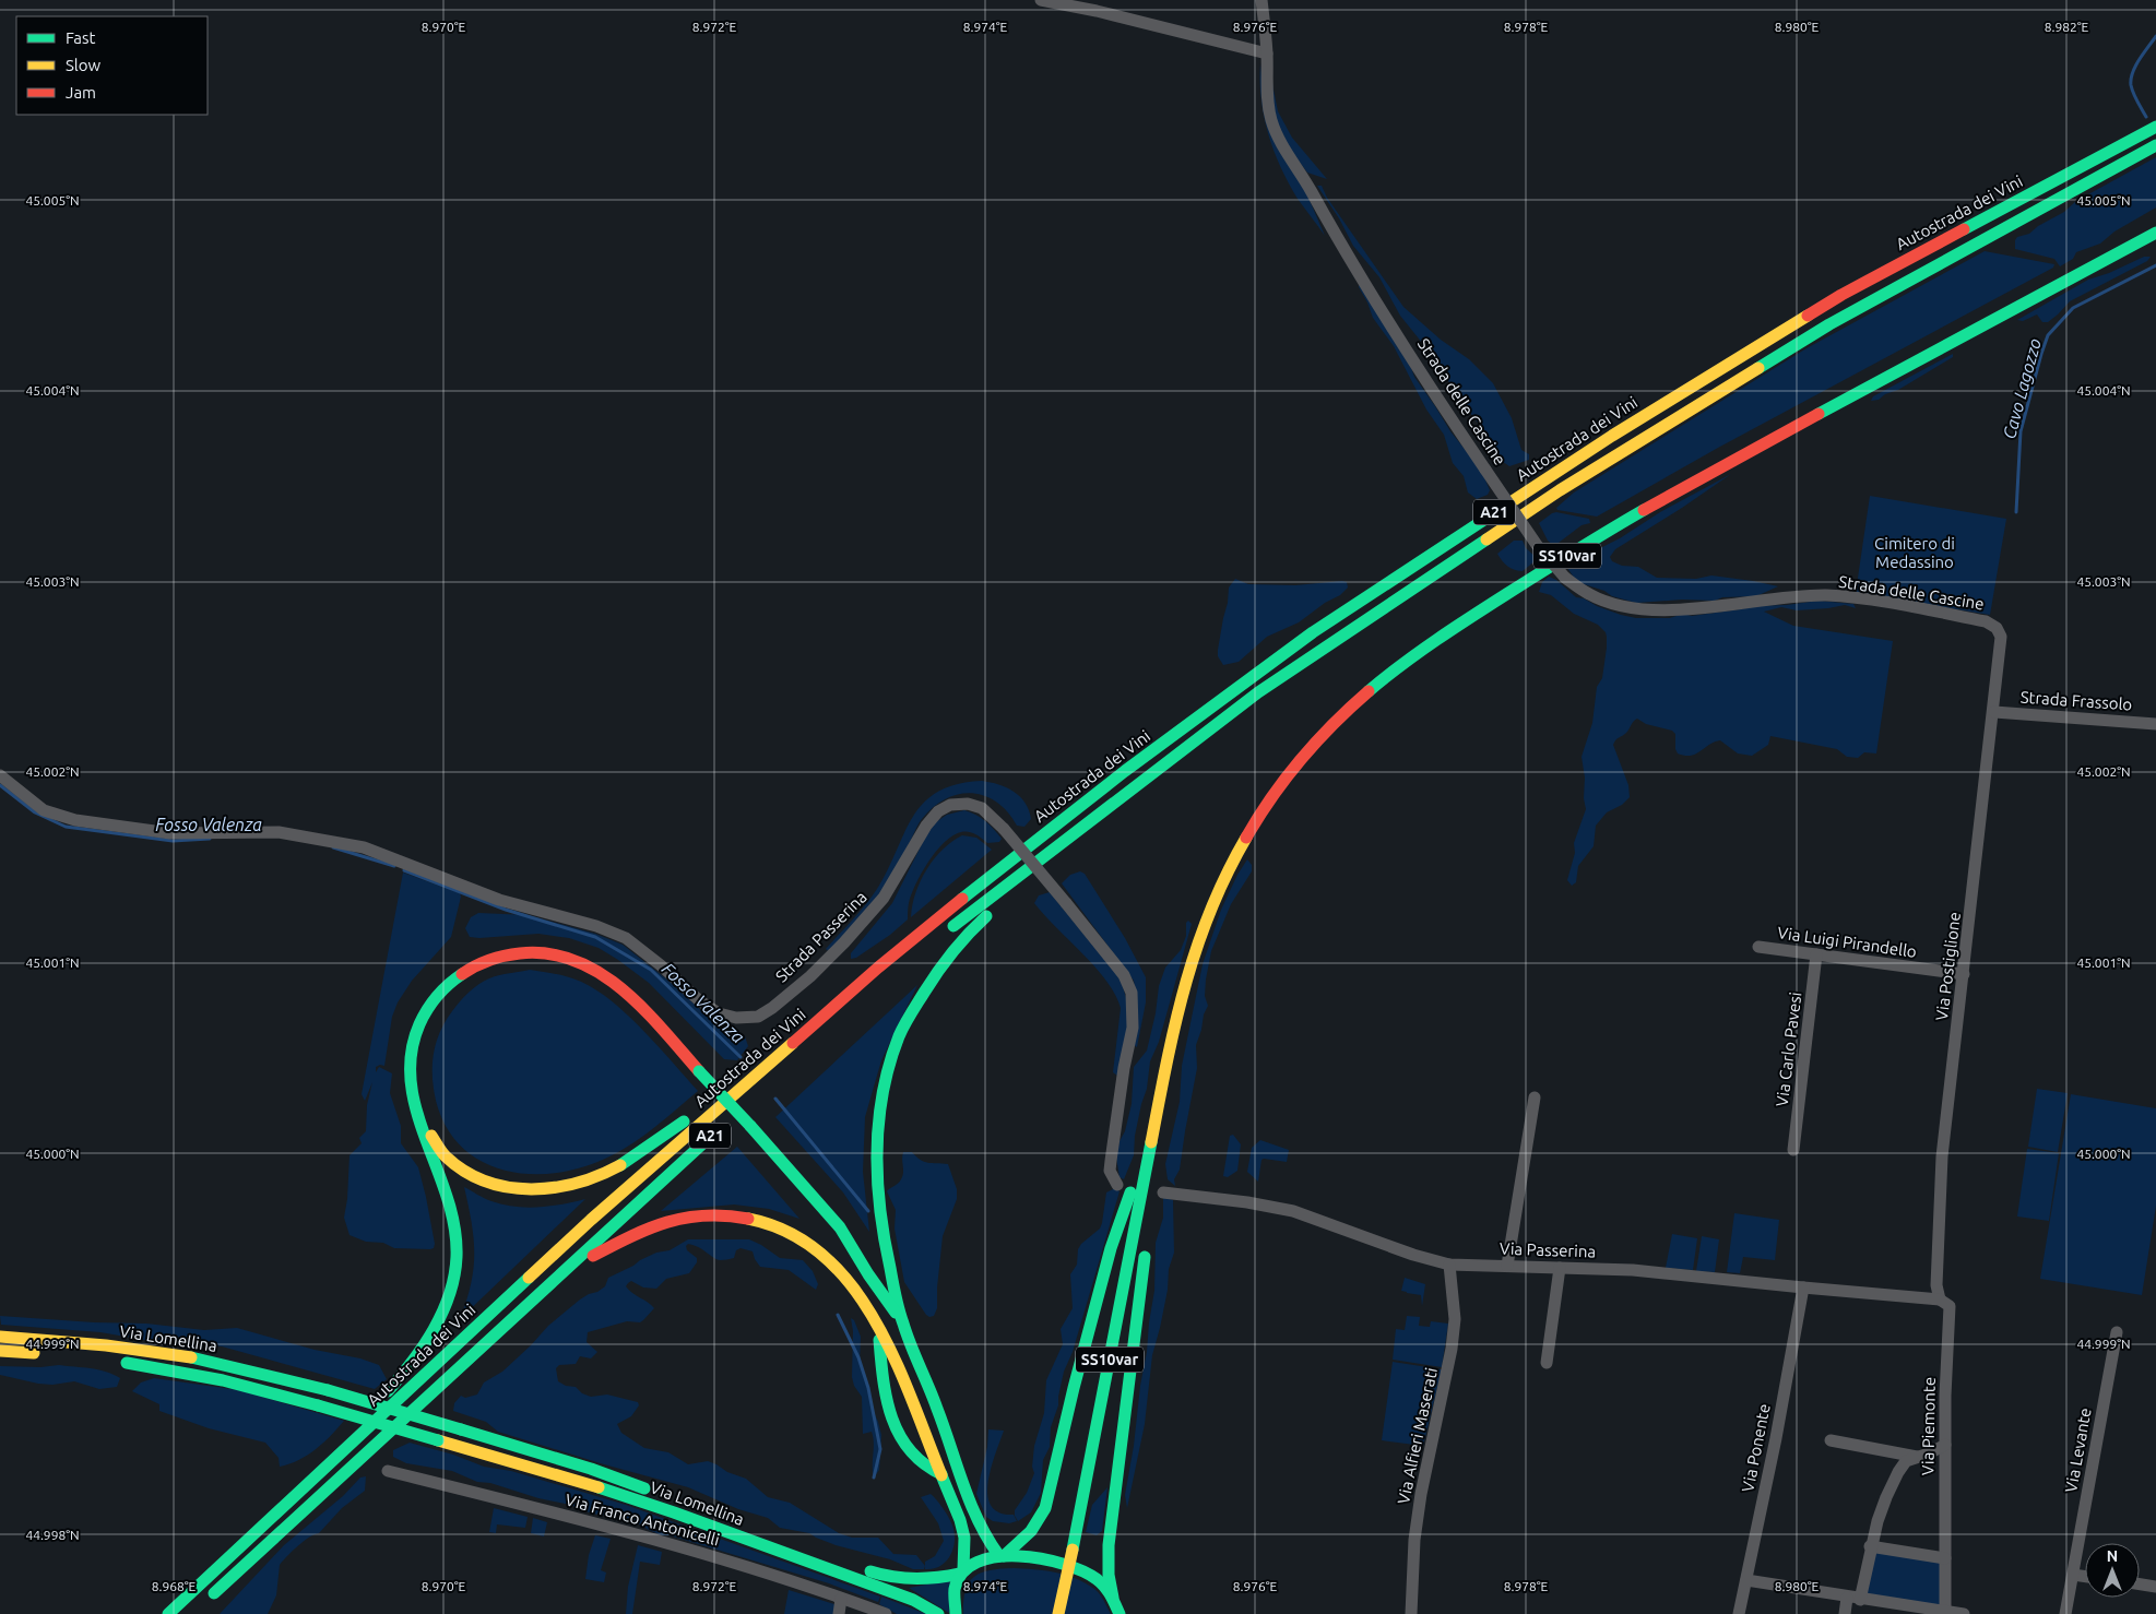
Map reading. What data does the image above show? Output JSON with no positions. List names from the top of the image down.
{
  "streets": {
    "main road": [
      "Autostrada dei Vini",
      "A21",
      "SS10var",
      "Via Lomellina"
    ],
    "street": [
      "Strada delle Cascine",
      "Strada Frassolo",
      "Strada Passerina",
      "Via Luigi Pirandello",
      "Via Postiglione",
      "Via Carlo Pavesi",
      "Via Passerina",
      "Via Piemonte",
      "Via Alfieri Maserati",
      "Via Ponente",
      "Via Levante",
      "Via Franco Antonicelli"
    ]
  },
  "crossings": [
    ["Strada delle Cascine", "Via Postiglione"],
    ["Strada Frassolo", "Via Postiglione"],
    ["Via Luigi Pirandello", "Via Postiglione"],
    ["Via Luigi Pirandello", "Via Carlo Pavesi"],
    ["Via Postiglione", "Via Passerina"],
    ["Via Postiglione", "Via Piemonte"],
    ["Via Passerina", "Via Piemonte"],
    ["Via Passerina", "Via Alfieri Maserati"],
    ["Via Passerina", "Via Ponente"]
  ],
  "water": ["Cavo Lagozzo", "Fosso Valenza"],
  "parks": ["Cimitero di Medassino"],
  "legend": ["Fast", "Slow", "Jam"],
  "north": "top",
  "coordinates": [
    "8.970°E",
    "8.972°E",
    "8.974°E",
    "8.976°E",
    "8.978°E",
    "8.980°E",
    "8.982°E",
    "45.005°N",
    "45.004°N",
    "45.003°N",
    "45.002°N",
    "45.001°N",
    "45.000°N",
    "44.999°N",
    "44.998°N",
    "8.968°E"
  ]
}
